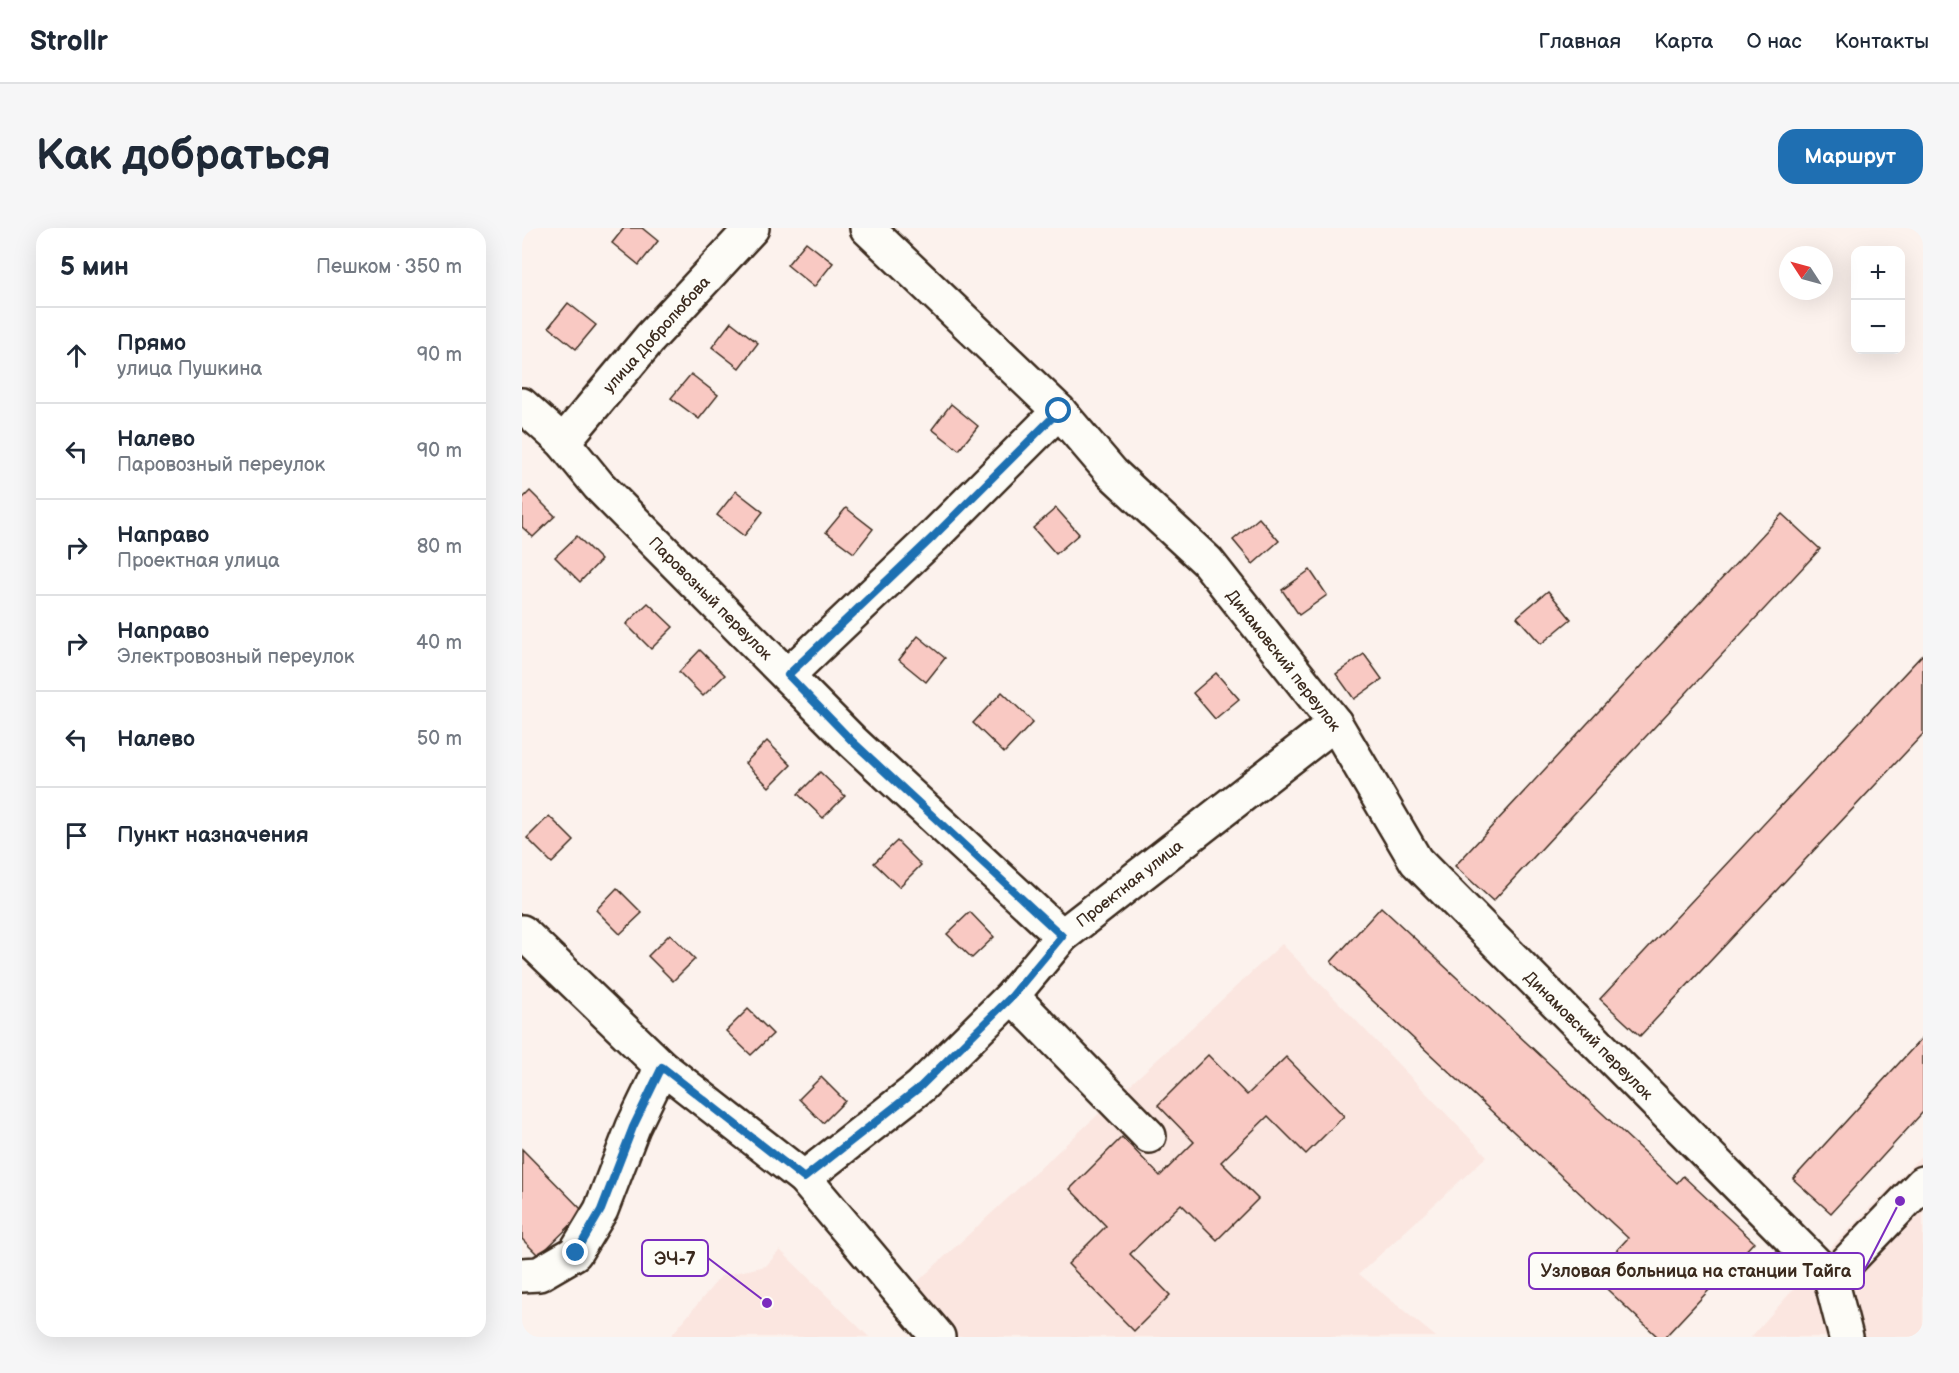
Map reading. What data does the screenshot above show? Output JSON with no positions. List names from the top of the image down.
{
  "streets": {
    "street": [
      "улица Добролюбова",
      "Паровозный переулок",
      "Динамовский переулок",
      "Проектная улица"
    ]
  },
  "crossings": [
    ["улица Добролюбова", "Паровозный переулок"],
    ["Паровозный переулок", "Проектная улица"],
    ["Динамовский переулок", "Проектная улица"]
  ],
  "places": ["Узловая больница на станции Тайга", "ЭЧ-7"],
  "north": "top left",
  "page": {
    "header": "Strollr",
    "nav": [
      "Главная",
      "Карта",
      "О нас",
      "Контакты"
    ],
    "buttons": "Маршрут",
    "title": "Как добраться",
    "heading": ["5 мин", "Пешком · 350 m"],
    "map_buttons": ["+", "−"],
    "list": [
      ["Прямо", "улица Пушкина", "90 m"],
      ["Налево", "Паровозный переулок", "90 m"],
      ["Направо", "Проектная улица", "80 m"],
      ["Направо", "Электровозный переулок", "40 m"],
      ["Налево", "50 m"],
      "Пункт назначения"
    ]
  }
}
